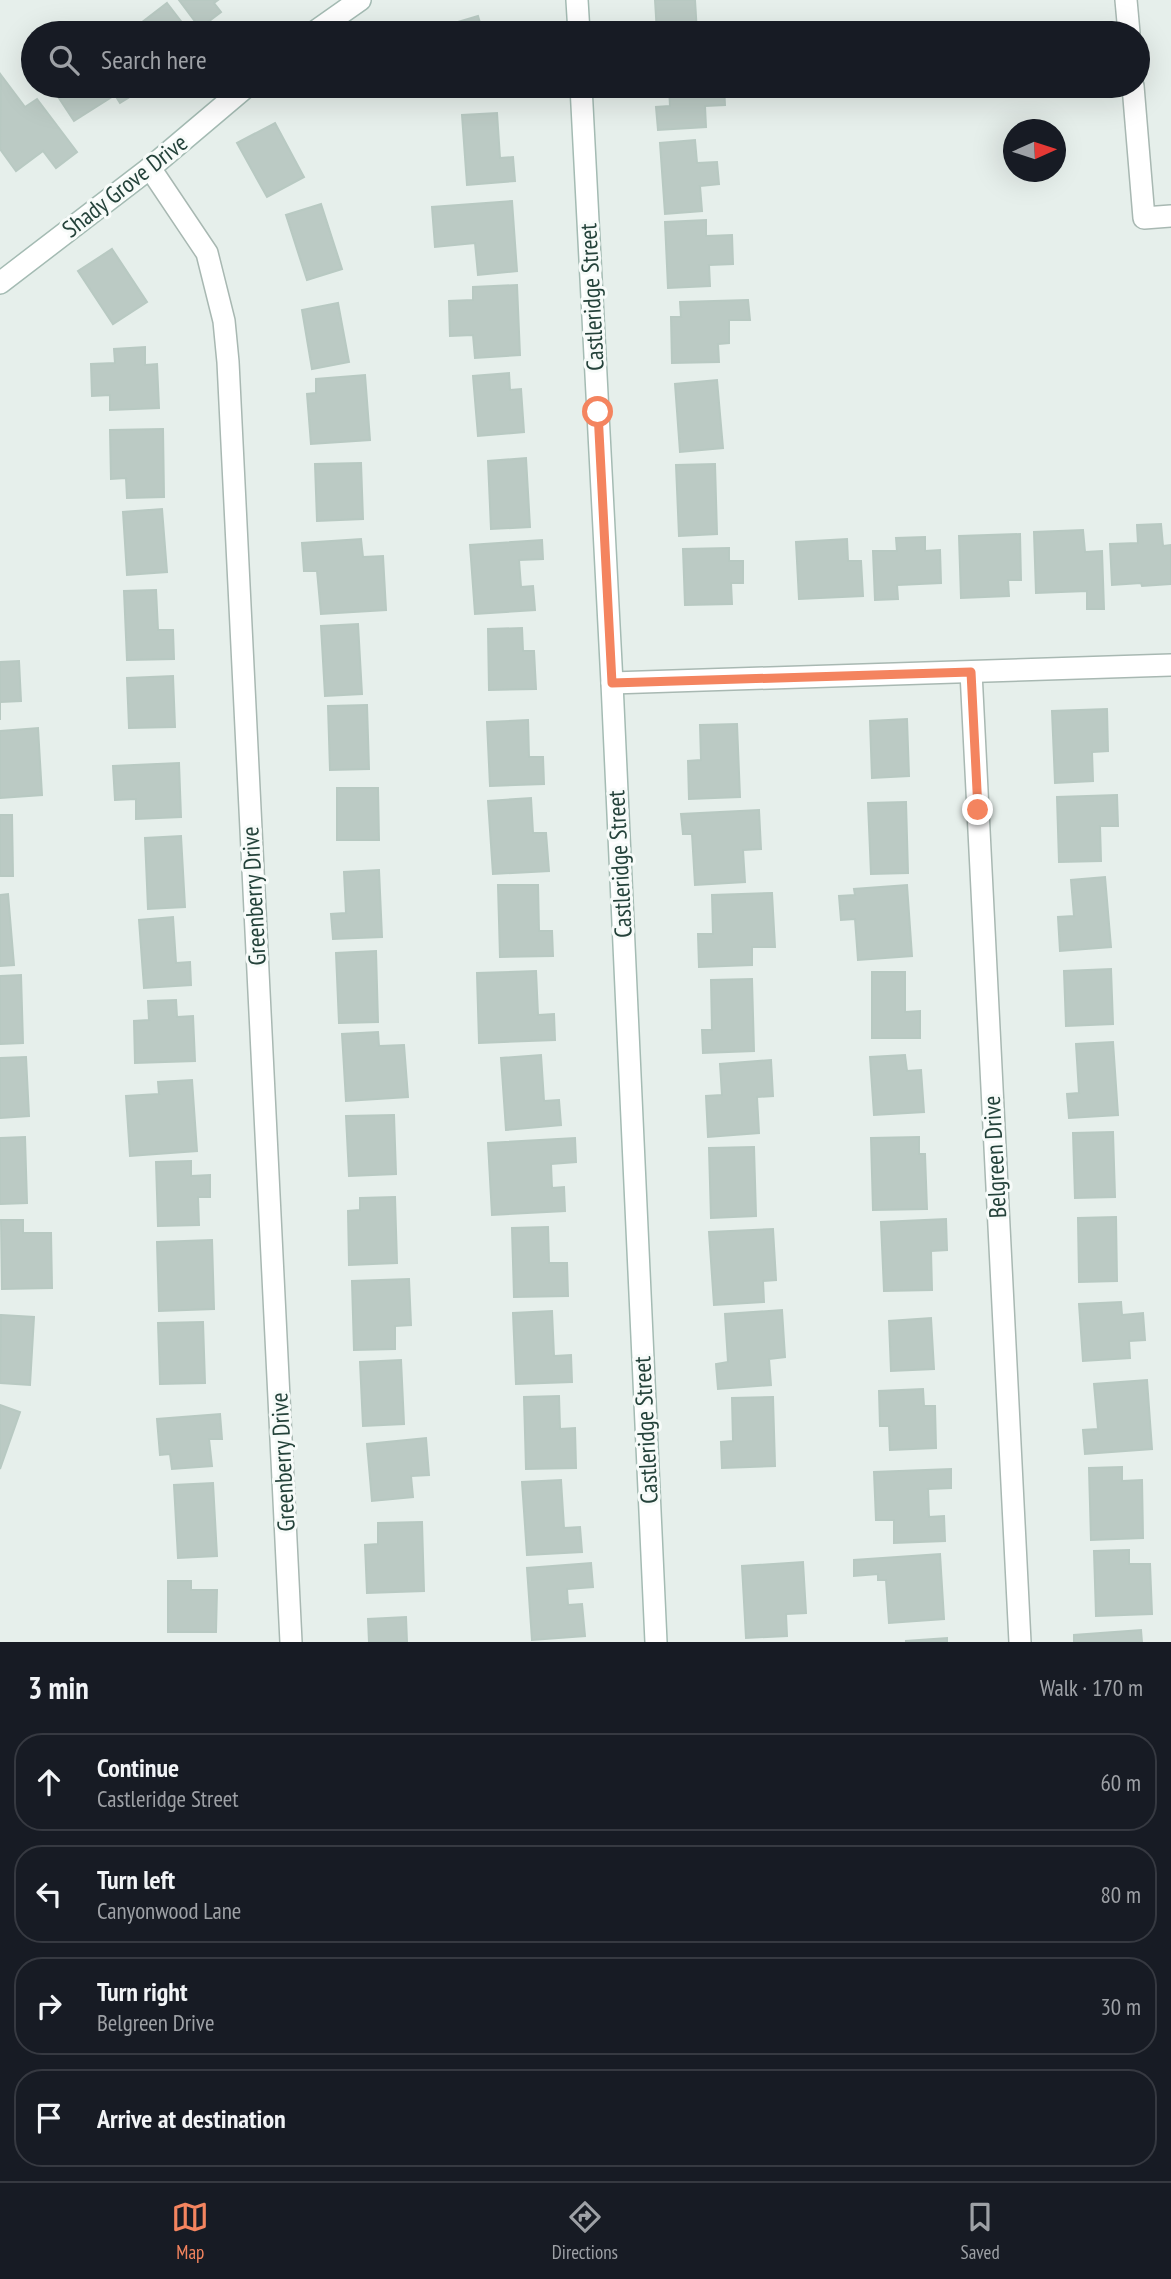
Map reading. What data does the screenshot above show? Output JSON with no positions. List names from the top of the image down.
{
  "streets": {
    "street": [
      "Shady Grove Drive",
      "Castleridge Street",
      "Greenberry Drive",
      "Belgreen Drive"
    ]
  },
  "crossings": [
    ["Shady Grove Drive", "Greenberry Drive"]
  ],
  "north": "right",
  "page": {
    "search": "Search here",
    "heading": ["3 min", "Walk · 170 m"],
    "list": [
      ["Continue", "Castleridge Street", "60 m"],
      ["Turn left", "Canyonwood Lane", "80 m"],
      ["Turn right", "Belgreen Drive", "30 m"],
      "Arrive at destination"
    ],
    "nav": ["Map", "Directions", "Saved"]
  }
}
